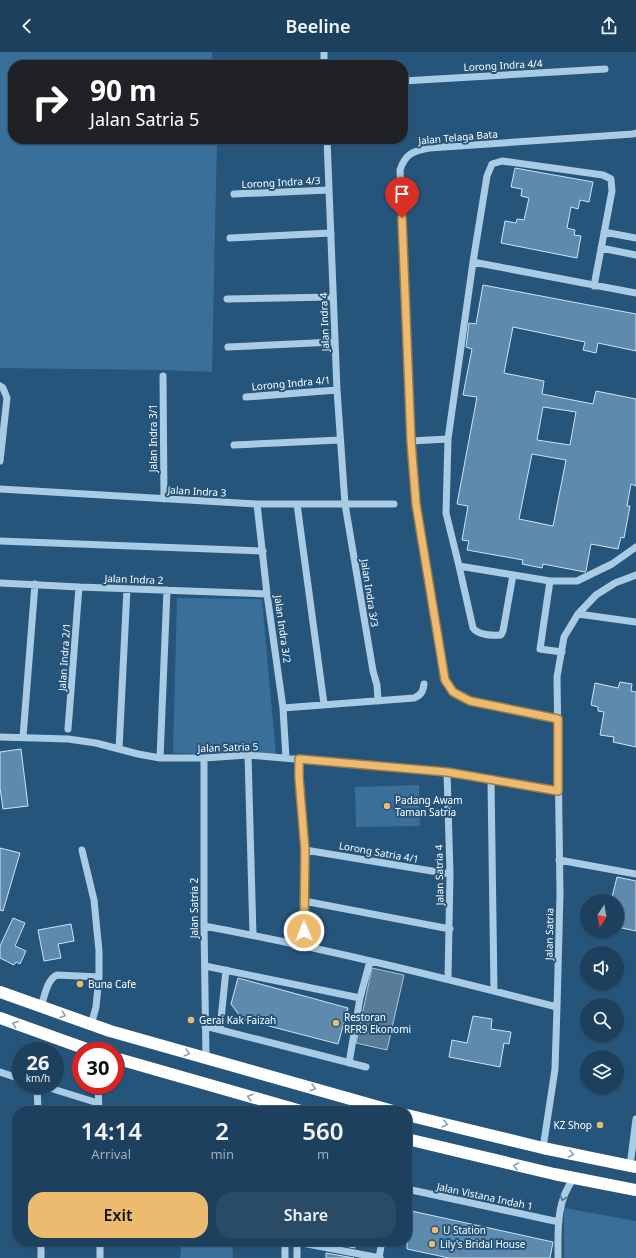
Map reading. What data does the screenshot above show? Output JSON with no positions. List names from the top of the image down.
{
  "streets": {
    "street": [
      "Lorong Indra 4/4",
      "Jalan Telaga Bata",
      "Lorong Indra 4/3",
      "Jalan Indra 4",
      "Lorong Indra 4/1",
      "Jalan Indra 3/1",
      "Jalan Indra 3",
      "Jalan Indra 2",
      "Jalan Indra 3/3",
      "Jalan Indra 3/2",
      "Jalan Indra 2/1",
      "Jalan Satria 5",
      "Lorong Satria 4/1",
      "Jalan Satria 4",
      "Jalan Satria 2",
      "Jalan Satria",
      "Jalan Vistana Indah 1"
    ]
  },
  "crossings": [
    ["Jalan Telaga Bata", "Jalan Satria"],
    ["Lorong Indra 4/3", "Jalan Indra 4"],
    ["Jalan Indra 4", "Lorong Indra 4/1"],
    ["Jalan Indra 4", "Jalan Indra 3"],
    ["Jalan Indra 4", "Jalan Indra 3/3"],
    ["Jalan Indra 3/1", "Jalan Indra 3"],
    ["Jalan Indra 3", "Jalan Indra 3/3"],
    ["Jalan Indra 3", "Jalan Indra 3/2"],
    ["Jalan Indra 2", "Jalan Indra 3/2"],
    ["Jalan Indra 2", "Jalan Indra 2/1"],
    ["Jalan Indra 3/2", "Jalan Satria 5"],
    ["Jalan Satria 5", "Jalan Satria 4"],
    ["Jalan Satria 5", "Jalan Satria 2"],
    ["Jalan Satria 5", "Jalan Satria"],
    ["Lorong Satria 4/1", "Jalan Satria 4"]
  ],
  "places": [
    "Padang Awam Taman Satria",
    "Buna Cafe",
    "Gerai Kak Faizah",
    "Restoran RFR9 Ekonomi",
    "KZ Shop",
    "U Station",
    "Lily's Bridal House"
  ],
  "north": "bottom",
  "page": {
    "header": "Beeline",
    "turn": ["90 m", "Jalan Satria 5"],
    "speed": "26 km/h",
    "limit": "30",
    "eta": [
      "14:14",
      "Arrival",
      "2",
      "min",
      "560",
      "m"
    ],
    "buttons": ["Exit", "Share"]
  }
}
